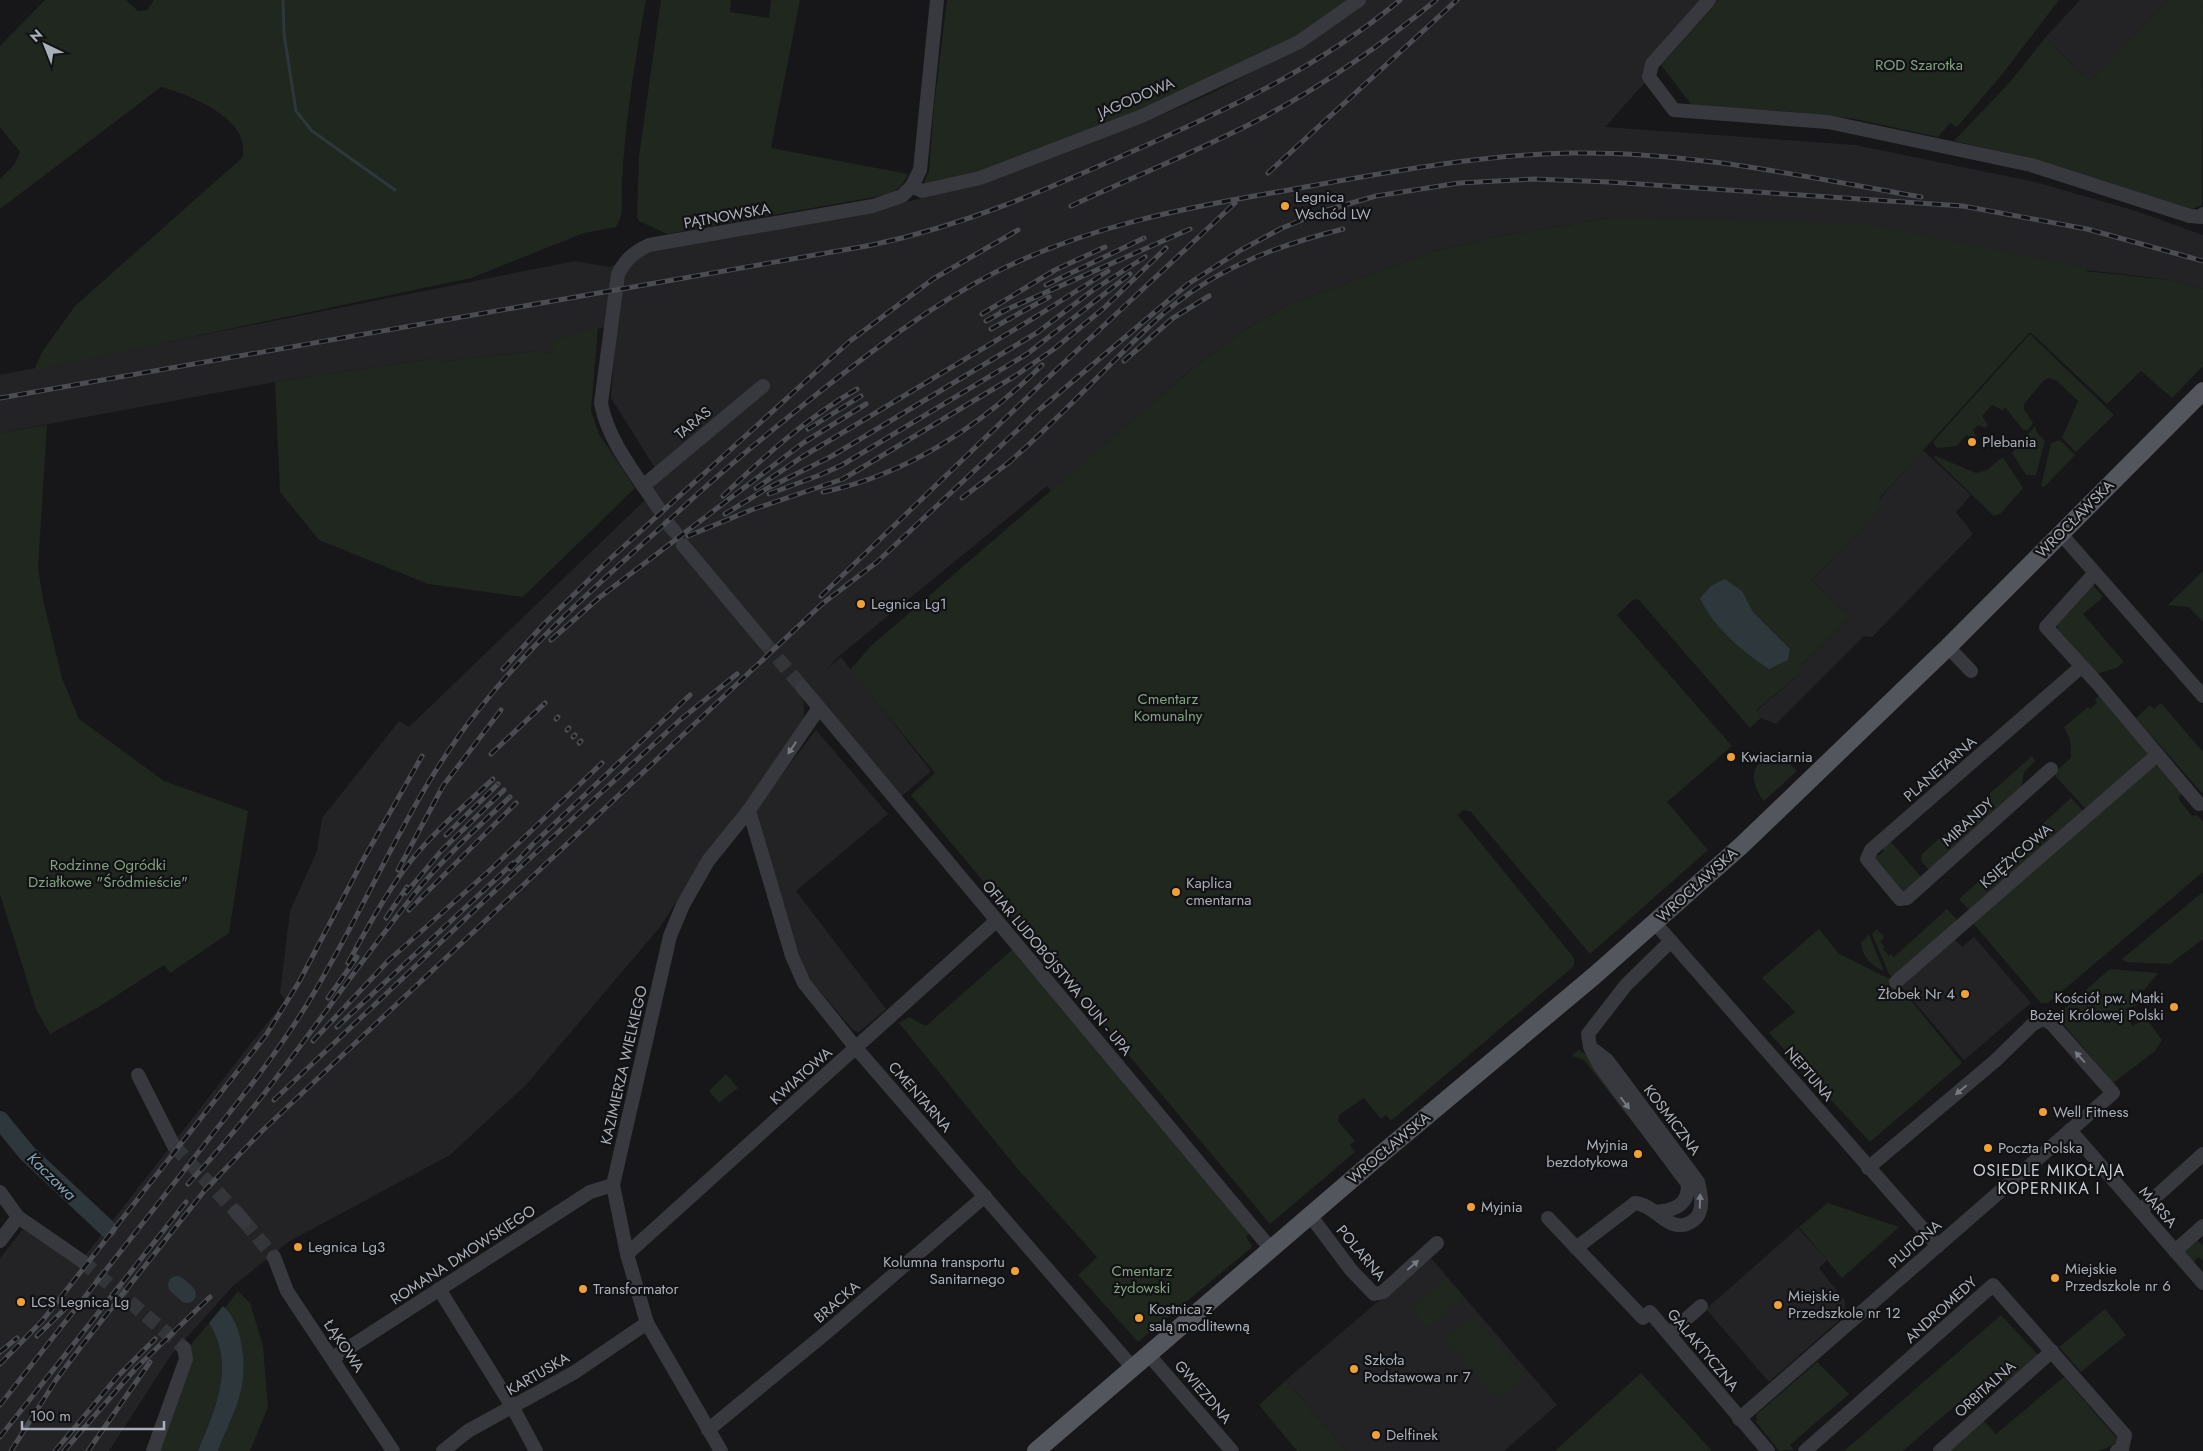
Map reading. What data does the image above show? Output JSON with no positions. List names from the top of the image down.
{
  "streets": {
    "main road": ["WROCŁAWSKA"],
    "street": [
      "JAGODOWA",
      "PĄTNOWSKA",
      "TARAS",
      "PLANETARNA",
      "MIRANDY",
      "KSIĘŻYCOWA",
      "OFIAR LUDOBÓJSTWA OUN - UPA",
      "KAZIMIERZA WIELKIEGO",
      "NEPTUNA",
      "KWIATOWA",
      "CMENTARNA",
      "KOSMICZNA",
      "MARSA",
      "PLUTONA",
      "POLARNA",
      "ROMANA DMOWSKIEGO",
      "BRACKA",
      "ANDROMEDY",
      "ŁĄKOWA",
      "GALAKTYCZNA",
      "KARTUSKA",
      "ORBITALNA",
      "GWIEZDNA"
    ]
  },
  "crossings": [
    ["JAGODOWA", "PĄTNOWSKA"],
    ["PĄTNOWSKA", "TARAS"],
    ["WROCŁAWSKA", "OFIAR LUDOBÓJSTWA OUN - UPA"],
    ["WROCŁAWSKA", "NEPTUNA"],
    ["WROCŁAWSKA", "CMENTARNA"],
    ["WROCŁAWSKA", "POLARNA"],
    ["WROCŁAWSKA", "GWIEZDNA"],
    ["PLANETARNA", "MIRANDY"],
    ["OFIAR LUDOBÓJSTWA OUN - UPA", "KAZIMIERZA WIELKIEGO"],
    ["OFIAR LUDOBÓJSTWA OUN - UPA", "KWIATOWA"],
    ["KAZIMIERZA WIELKIEGO", "KWIATOWA"],
    ["KAZIMIERZA WIELKIEGO", "CMENTARNA"],
    ["KAZIMIERZA WIELKIEGO", "ROMANA DMOWSKIEGO"],
    ["KAZIMIERZA WIELKIEGO", "BRACKA"],
    ["KAZIMIERZA WIELKIEGO", "KARTUSKA"],
    ["NEPTUNA", "PLUTONA"],
    ["KWIATOWA", "CMENTARNA"],
    ["CMENTARNA", "BRACKA"],
    ["KOSMICZNA", "GALAKTYCZNA"],
    ["MARSA", "PLUTONA"],
    ["PLUTONA", "GALAKTYCZNA"],
    ["ROMANA DMOWSKIEGO", "ŁĄKOWA"],
    ["ANDROMEDY", "ORBITALNA"]
  ],
  "districts": ["OSIEDLE MIKOŁAJA KOPERNIKA I"],
  "water": ["Kaczawa"],
  "parks": [
    "ROD Szarotka",
    "Cmentarz Komunalny",
    "Rodzinne Ogródki Działkowe \"Śródmieście\"",
    "Cmentarz żydowski"
  ],
  "places": [
    "Legnica Wschód LW",
    "Plebania",
    "Legnica Lg1",
    "Kwiaciarnia",
    "Kaplica cmentarna",
    "Żłobek Nr 4",
    "Kościół pw. Matki Bożej Królowej Polski",
    "Well Fitness",
    "Poczta Polska",
    "Myjnia bezdotykowa",
    "Myjnia",
    "Legnica Lg3",
    "Kolumna transportu Sanitarnego",
    "Miejskie Przedszkole nr 6",
    "Transformator",
    "LCS Legnica Lg",
    "Miejskie Przedszkole nr 12",
    "Kostnica z salą modlitewną",
    "Szkoła Podstawowa nr 7",
    "Delfinek"
  ],
  "scale_bar": "100 m",
  "north": "top left"
}
